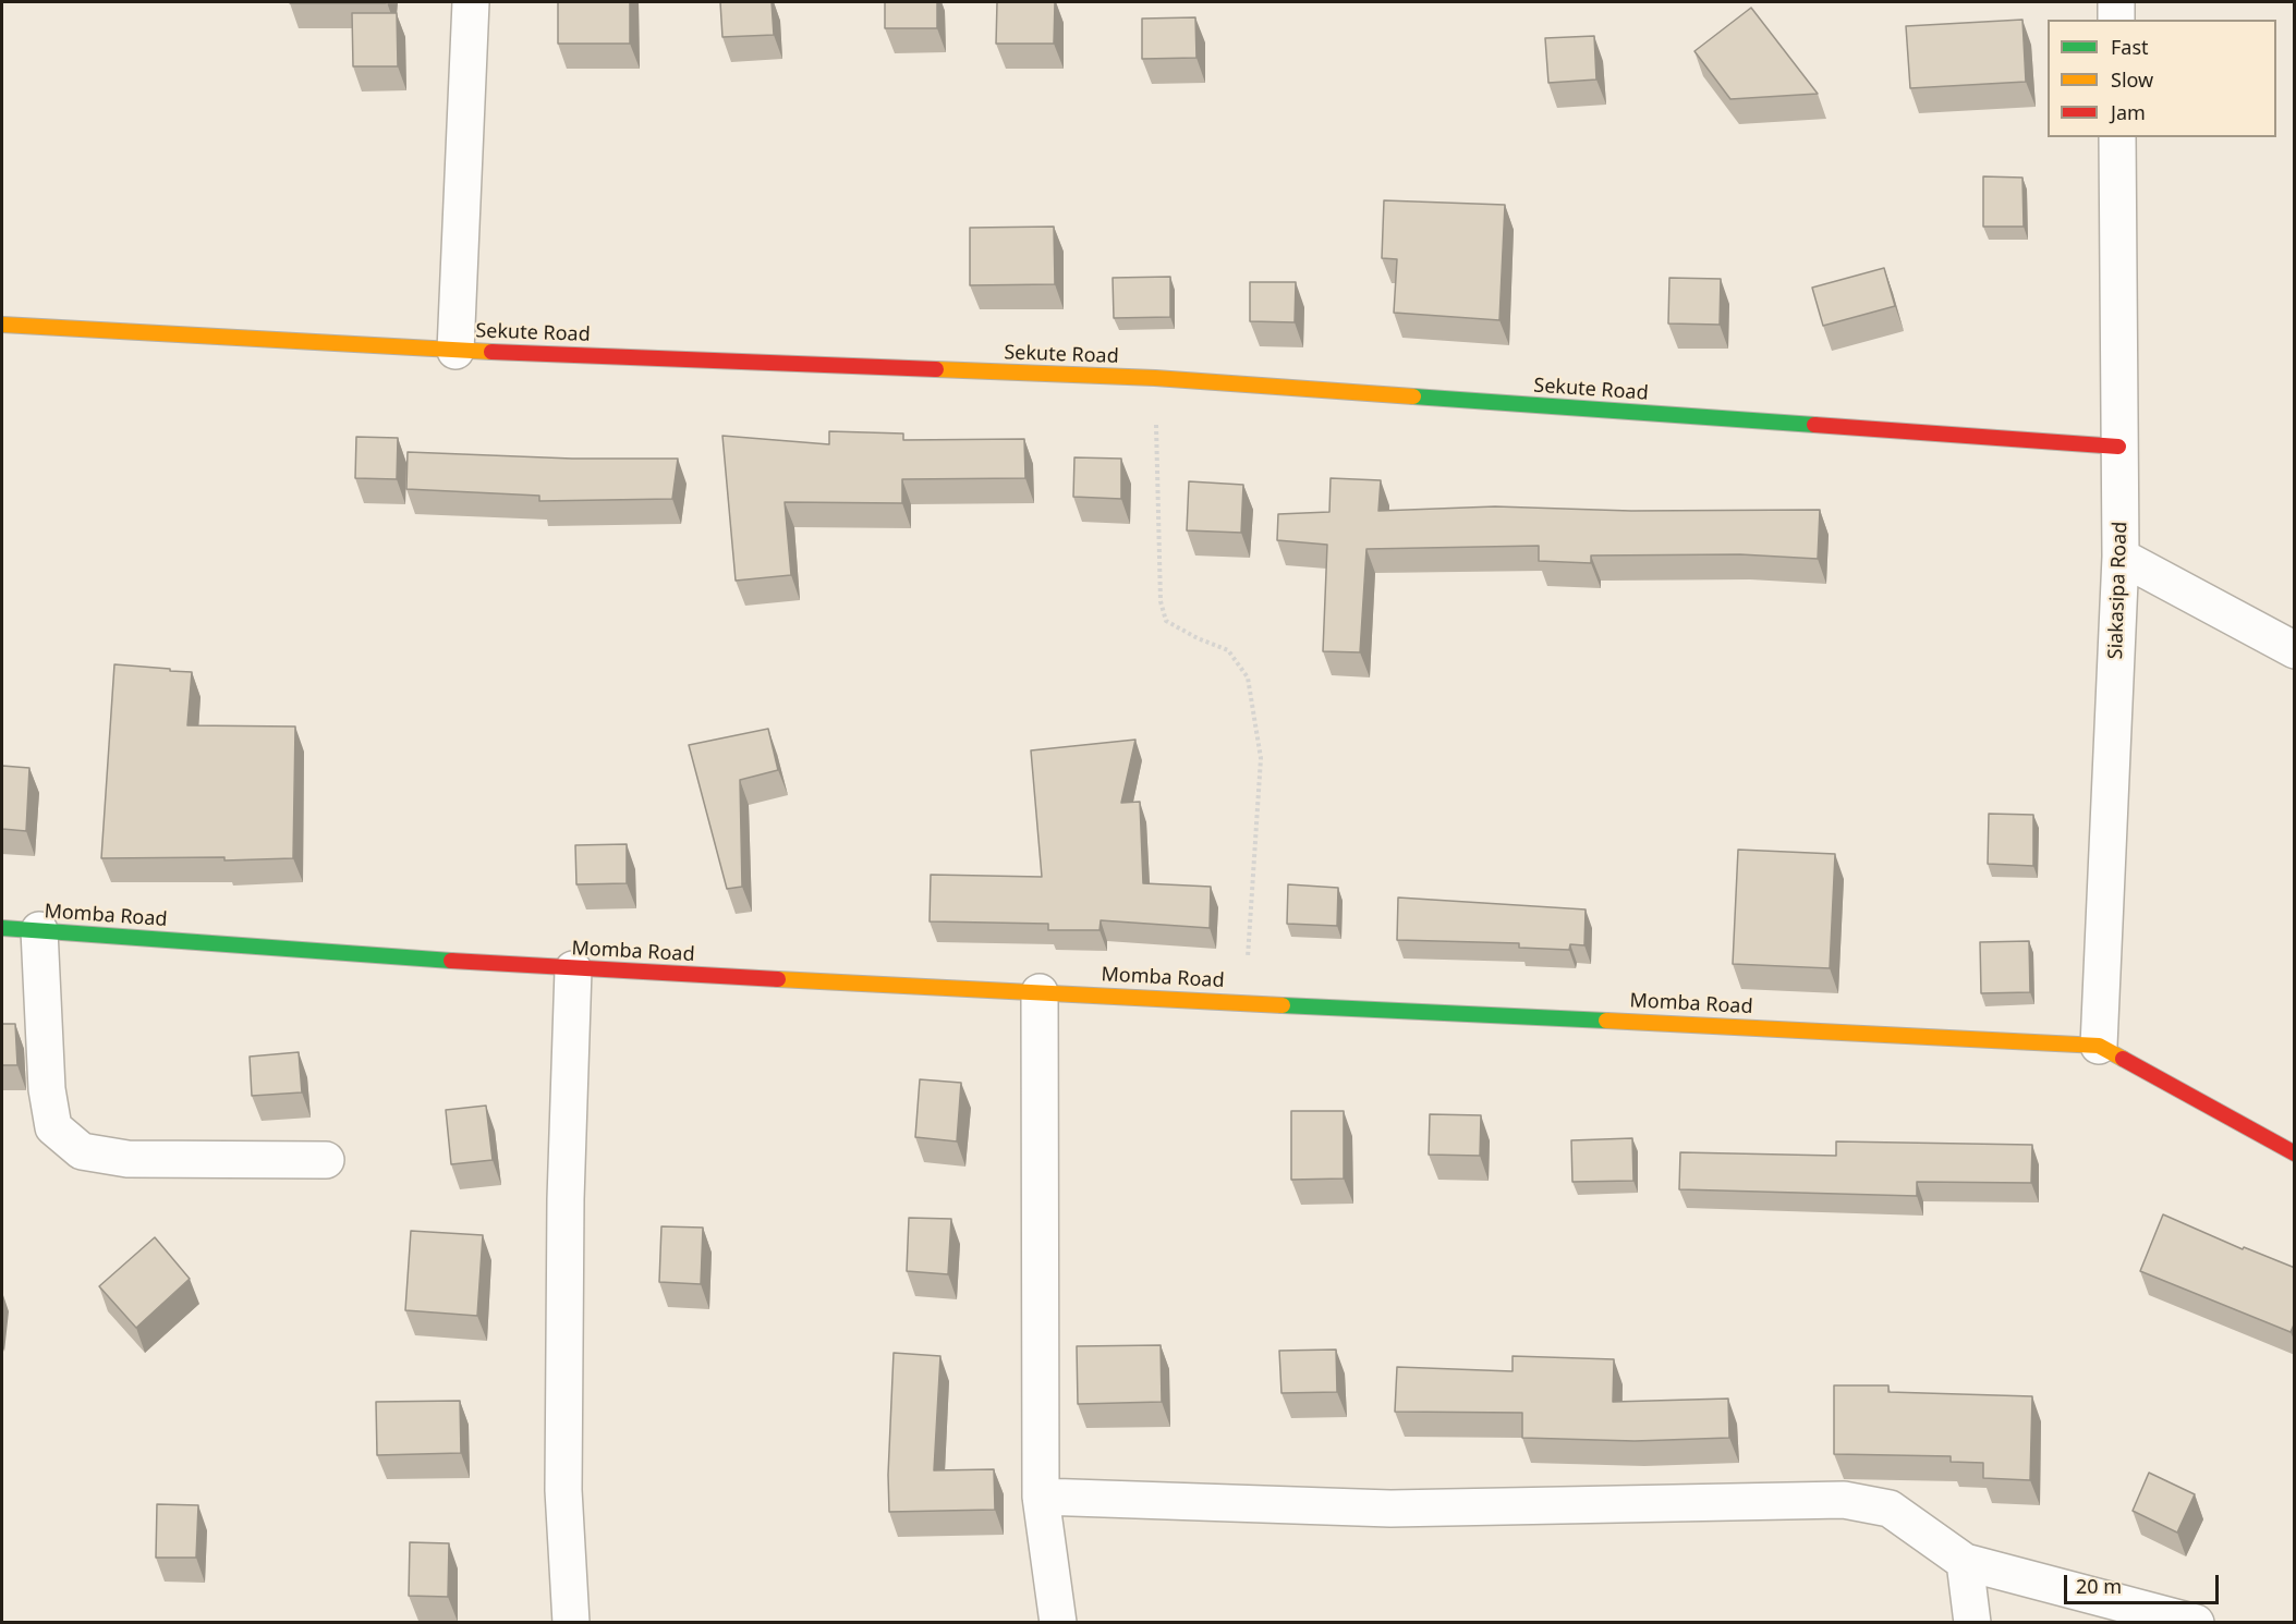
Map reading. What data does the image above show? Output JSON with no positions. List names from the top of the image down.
{
  "streets": {
    "street": ["Sekute Road", "Siakasipa Road", "Momba Road"]
  },
  "crossings": [
    ["Sekute Road", "Siakasipa Road"],
    ["Siakasipa Road", "Momba Road"]
  ],
  "legend": ["Fast", "Slow", "Jam"],
  "scale_bar": "20 m"
}
